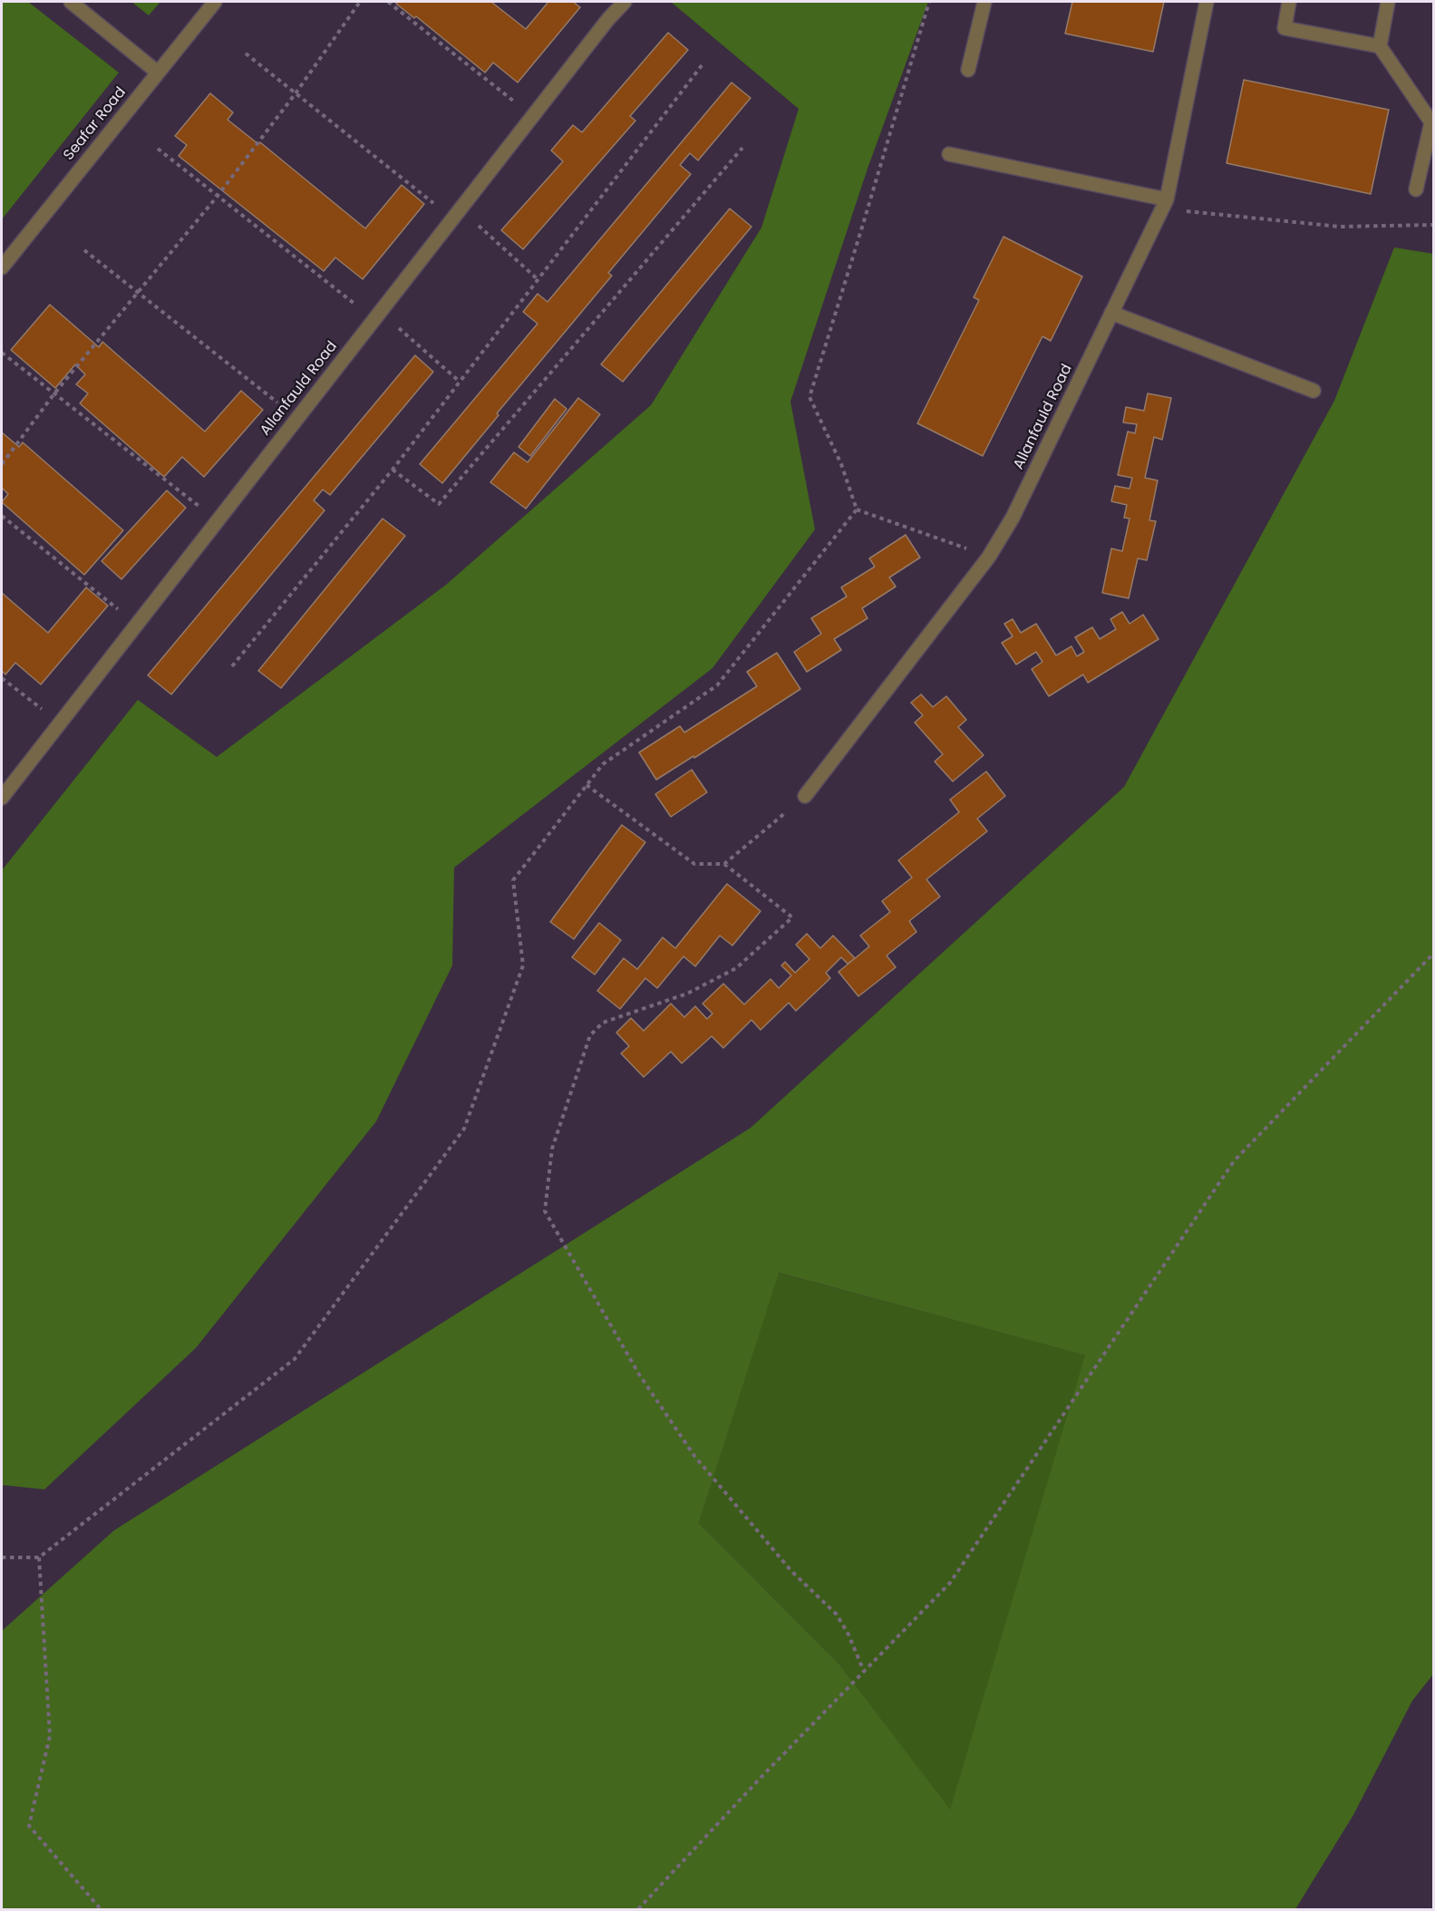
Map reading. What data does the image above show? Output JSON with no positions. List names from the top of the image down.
{
  "streets": {
    "street": ["Seafar Road", "Allanfauld Road"]
  }
}
